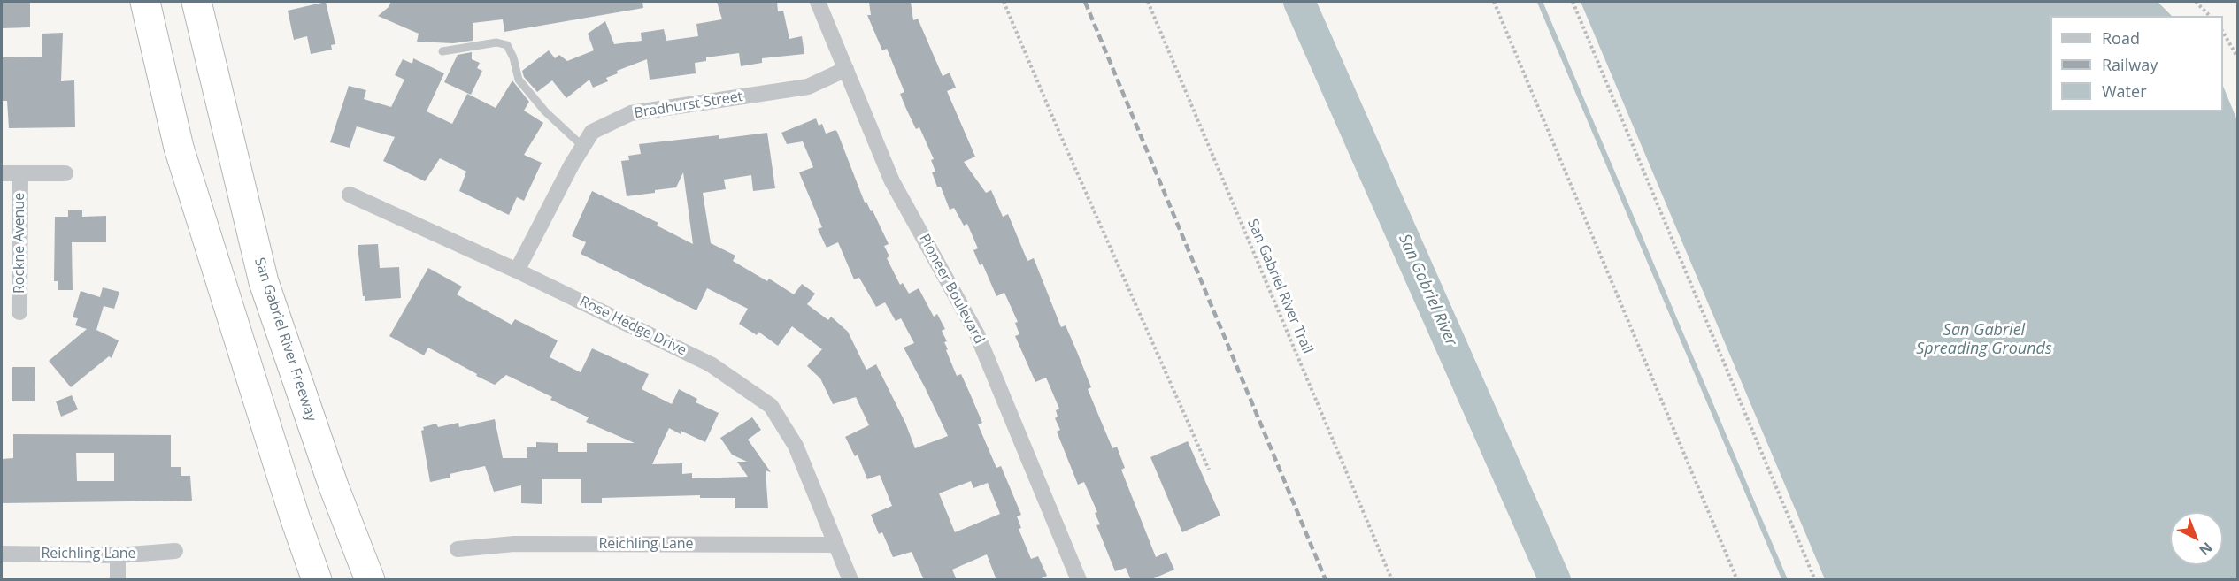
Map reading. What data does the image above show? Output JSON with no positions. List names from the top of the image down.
{
  "streets": {
    "highway": ["San Gabriel River Freeway"],
    "street": [
      "Bradhurst Street",
      "Rockne Avenue",
      "Pioneer Boulevard",
      "Rose Hedge Drive",
      "Reichling Lane"
    ],
    "path": ["San Gabriel River Trail"]
  },
  "crossings": [
    ["Bradhurst Street", "Pioneer Boulevard"],
    ["Bradhurst Street", "Rose Hedge Drive"],
    ["Rose Hedge Drive", "Reichling Lane"]
  ],
  "water": ["San Gabriel River", "San Gabriel Spreading Grounds"],
  "legend": ["Road", "Railway", "Water"],
  "north": "bottom right"
}
